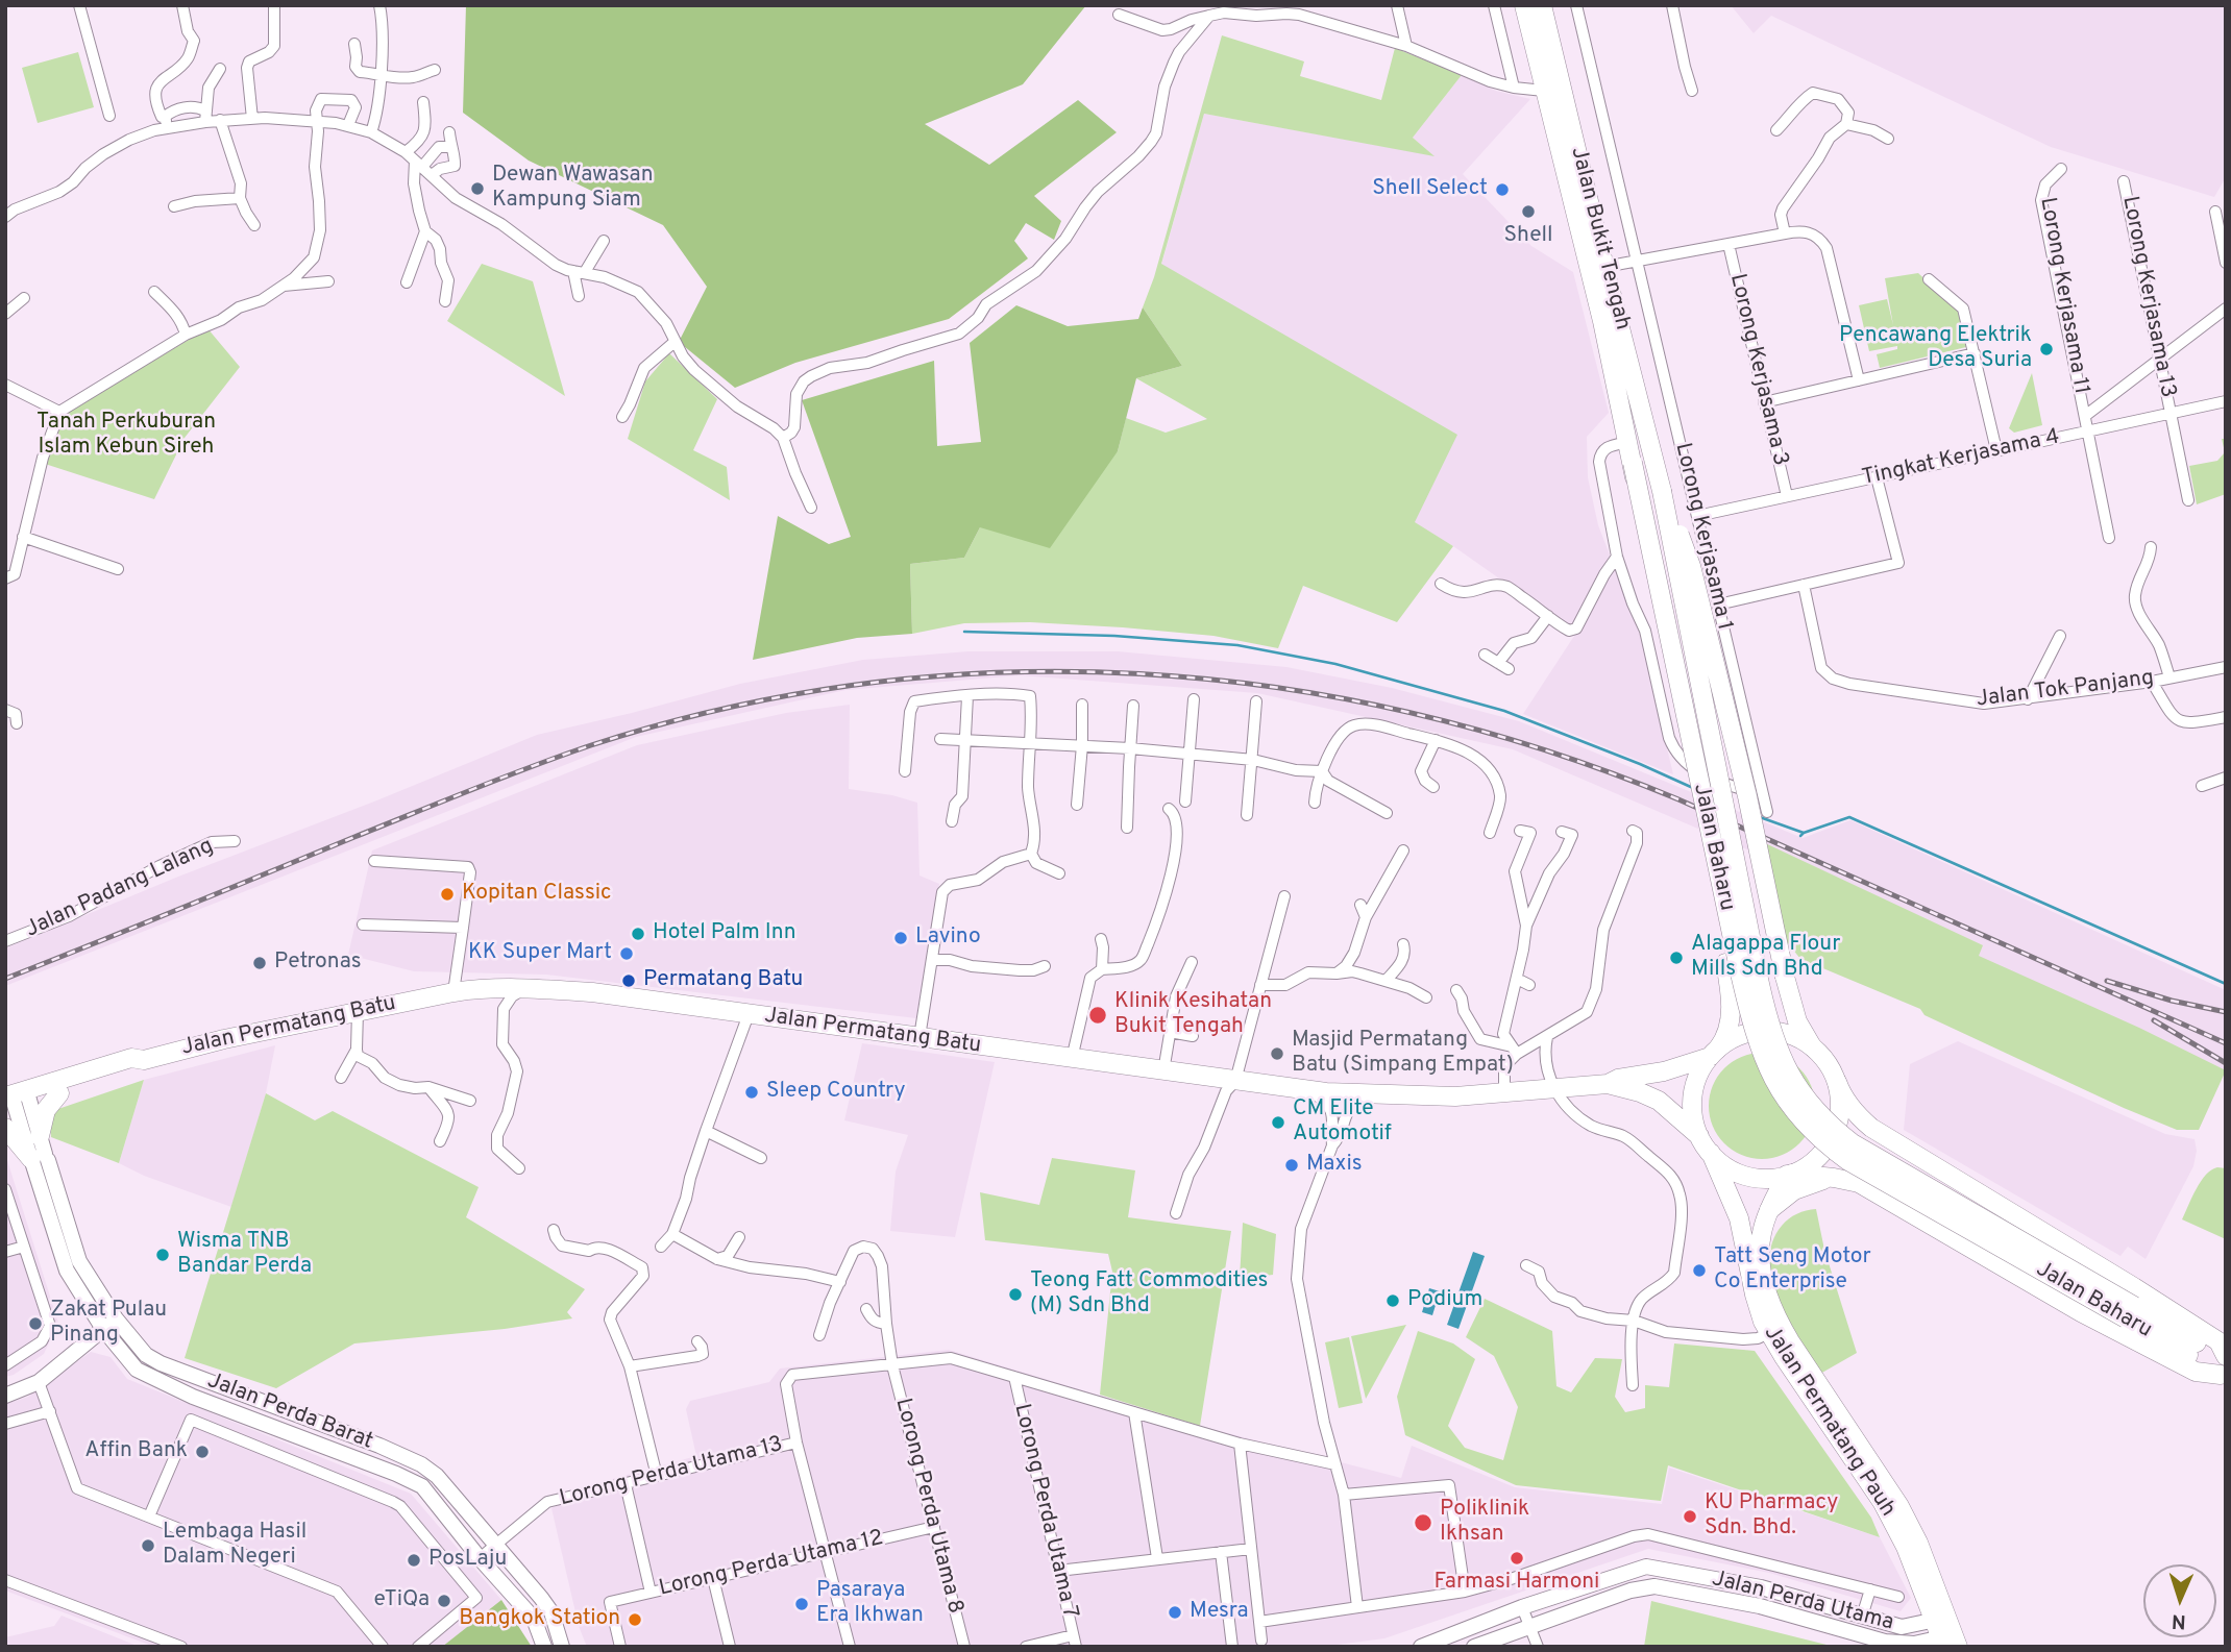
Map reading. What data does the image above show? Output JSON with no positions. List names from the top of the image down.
{
  "streets": {
    "main road": [
      "Jalan Bukit Tengah",
      "Jalan Baharu",
      "Jalan Permatang Batu",
      "Jalan Permatang Pauh"
    ],
    "street": [
      "Lorong Kerjasama 11",
      "Lorong Kerjasama 13",
      "Lorong Kerjasama 3",
      "Tingkat Kerjasama 4",
      "Lorong Kerjasama 1",
      "Jalan Tok Panjang",
      "Jalan Padang Lalang",
      "Jalan Perda Barat",
      "Lorong Perda Utama 13",
      "Lorong Perda Utama 8",
      "Lorong Perda Utama 7",
      "Lorong Perda Utama 12",
      "Jalan Perda Utama"
    ]
  },
  "crossings": [
    ["Jalan Bukit Tengah", "Jalan Baharu"],
    ["Lorong Kerjasama 11", "Tingkat Kerjasama 4"],
    ["Lorong Kerjasama 13", "Tingkat Kerjasama 4"],
    ["Lorong Kerjasama 3", "Tingkat Kerjasama 4"],
    ["Tingkat Kerjasama 4", "Lorong Kerjasama 1"],
    ["Jalan Permatang Batu", "Jalan Perda Barat"],
    ["Jalan Permatang Batu", "Jalan Permatang Pauh"],
    ["Jalan Perda Barat", "Lorong Perda Utama 13"],
    ["Jalan Permatang Pauh", "Jalan Perda Utama"],
    ["Lorong Perda Utama 8", "Lorong Perda Utama 12"]
  ],
  "parks": ["Tanah Perkuburan Islam Kebun Sireh"],
  "places": [
    "Dewan Wawasan Kampung Siam",
    "Shell Select",
    "Shell",
    "Pencawang Elektrik Desa Suria",
    "Kopitan Classic",
    "Hotel Palm Inn",
    "Lavino",
    "KK Super Mart",
    "Alagappa Flour Mills Sdn Bhd",
    "Petronas",
    "Permatang Batu",
    "Klinik Kesihatan Bukit Tengah",
    "Masjid Permatang Batu (Simpang Empat)",
    "Sleep Country",
    "CM Elite Automotif",
    "Maxis",
    "Wisma TNB Bandar Perda",
    "Tatt Seng Motor Co Enterprise",
    "Teong Fatt Commodities (M) Sdn Bhd",
    "Podium",
    "Zakat Pulau Pinang",
    "Affin Bank",
    "KU Pharmacy Sdn. Bhd.",
    "Poliklinik Ikhsan",
    "Lembaga Hasil Dalam Negeri",
    "Farmasi Harmoni",
    "PosLaju",
    "eTiQa",
    "Pasaraya Era Ikhwan",
    "Mesra",
    "Bangkok Station"
  ],
  "north": "bottom"
}
